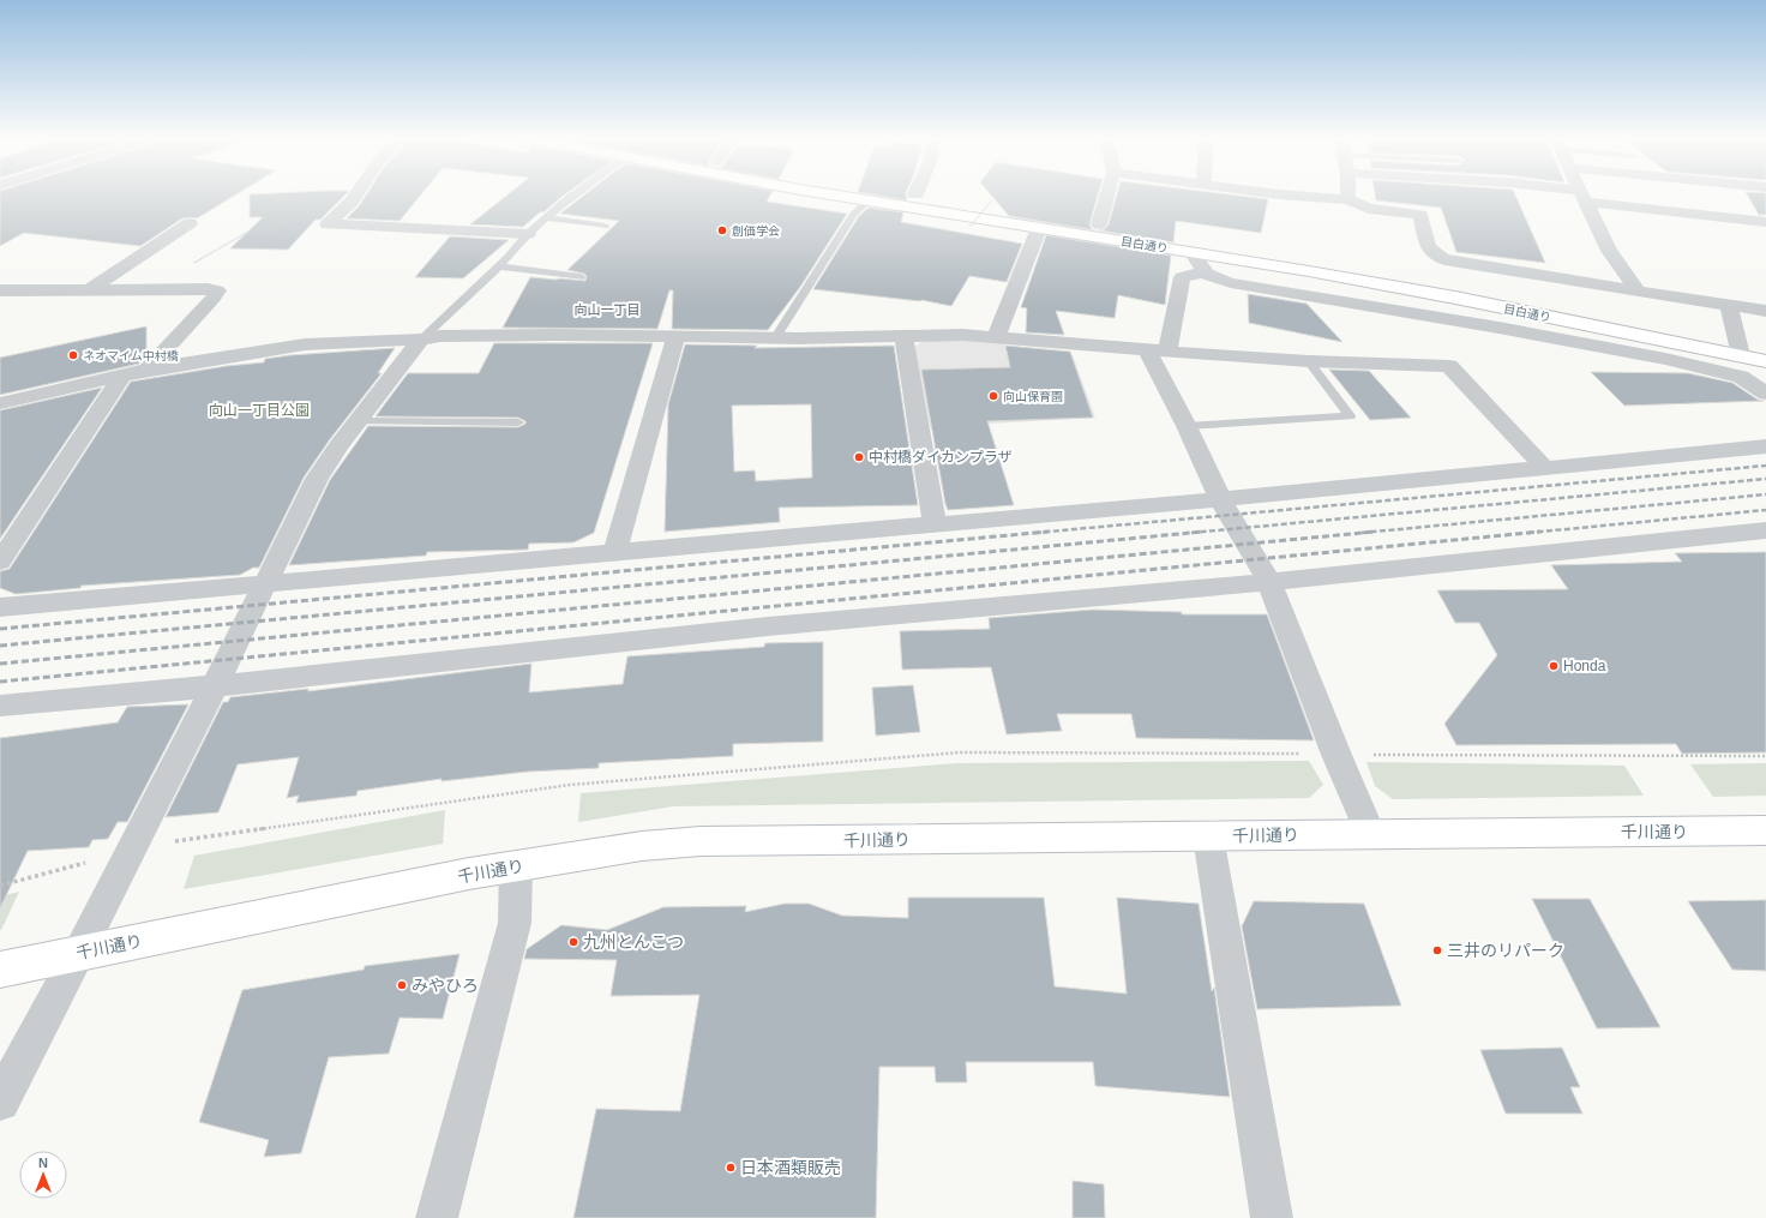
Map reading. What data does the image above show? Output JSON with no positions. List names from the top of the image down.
{
  "streets": {
    "main road": ["目白通り", "千川通り"]
  },
  "districts": ["向山一丁目"],
  "parks": ["向山一丁目公園"],
  "places": [
    "創価学会",
    "ネオマイム中村橋",
    "向山保育園",
    "中村橋ダイカンプラザ",
    "Honda",
    "九州とんこつ",
    "三井のリパーク",
    "みやひろ",
    "日本酒類販売"
  ],
  "north": "top"
}
